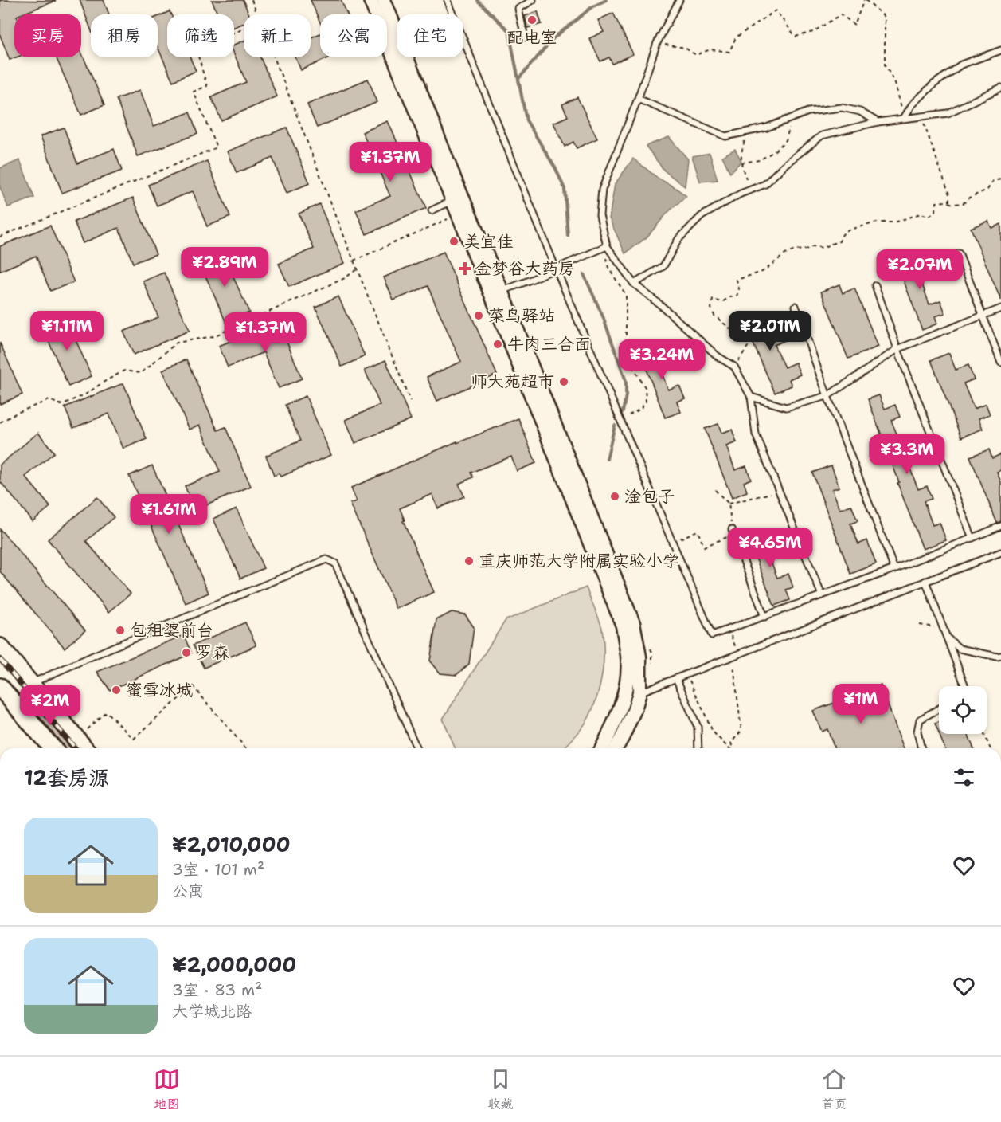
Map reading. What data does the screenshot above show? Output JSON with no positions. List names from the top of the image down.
{
  "places": {
    "other": [
      "配电室",
      "美宜佳",
      "菜鸟驿站",
      "牛肉三合面",
      "师大苑超市",
      "淦包子",
      "重庆师范大学附属实验小学",
      "包租婆前台",
      "罗森",
      "蜜雪冰城"
    ],
    "health": ["金梦谷大药房"]
  },
  "page": {
    "chip": [
      "买房",
      "租房",
      "筛选",
      "新上",
      "公寓",
      "住宅"
    ],
    "price": [
      "¥1.37M",
      "¥2.89M",
      "¥2.07M",
      "¥1.11M",
      "¥2.01M",
      "¥1.37M",
      "¥3.24M",
      "¥3.3M",
      "¥1.61M",
      "¥4.65M",
      "¥1M",
      "¥2M"
    ],
    "heading": "12套房源",
    "list": [
      {
        "name": "¥2,010,000",
        "note": "3室 · 101 m² · 公寓"
      },
      {
        "name": "¥2,000,000",
        "note": "3室 · 83 m² · 大学城北路"
      }
    ],
    "tabs": ["地图", "收藏", "首页"]
  }
}
